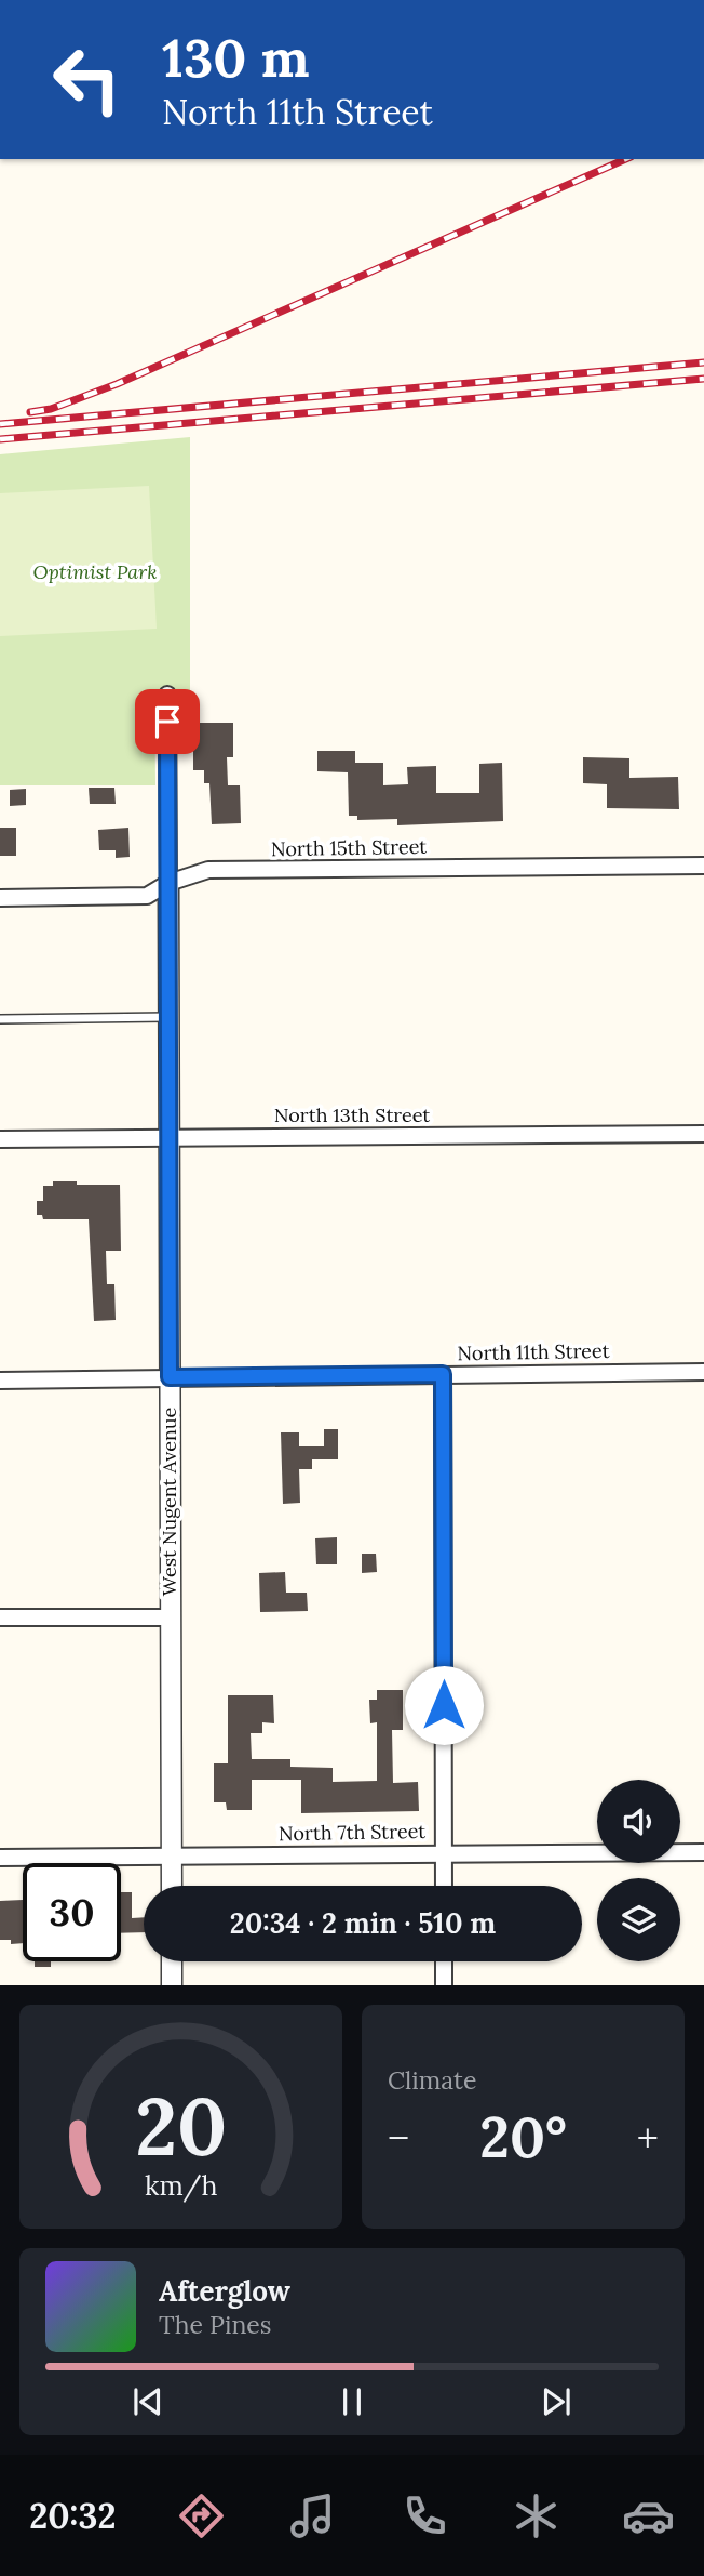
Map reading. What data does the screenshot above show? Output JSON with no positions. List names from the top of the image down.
{
  "streets": {
    "street": [
      "North 15th Street",
      "North 13th Street",
      "North 11th Street",
      "West Nugent Avenue",
      "North 7th Street"
    ]
  },
  "crossings": [
    ["North 15th Street", "West Nugent Avenue"],
    ["North 13th Street", "West Nugent Avenue"],
    ["North 11th Street", "West Nugent Avenue"],
    ["West Nugent Avenue", "North 7th Street"]
  ],
  "parks": ["Optimist Park"],
  "page": {
    "turn": ["130 m", "North 11th Street"],
    "limit": "30",
    "trip": "20:34 · 2 min · 510 m",
    "tile": "Climate",
    "heat": ["−", "20°", "+"],
    "song": ["Afterglow", "The Pines"],
    "tabs": "20:32",
    "gauge": ["20", "km/h"]
  }
}
